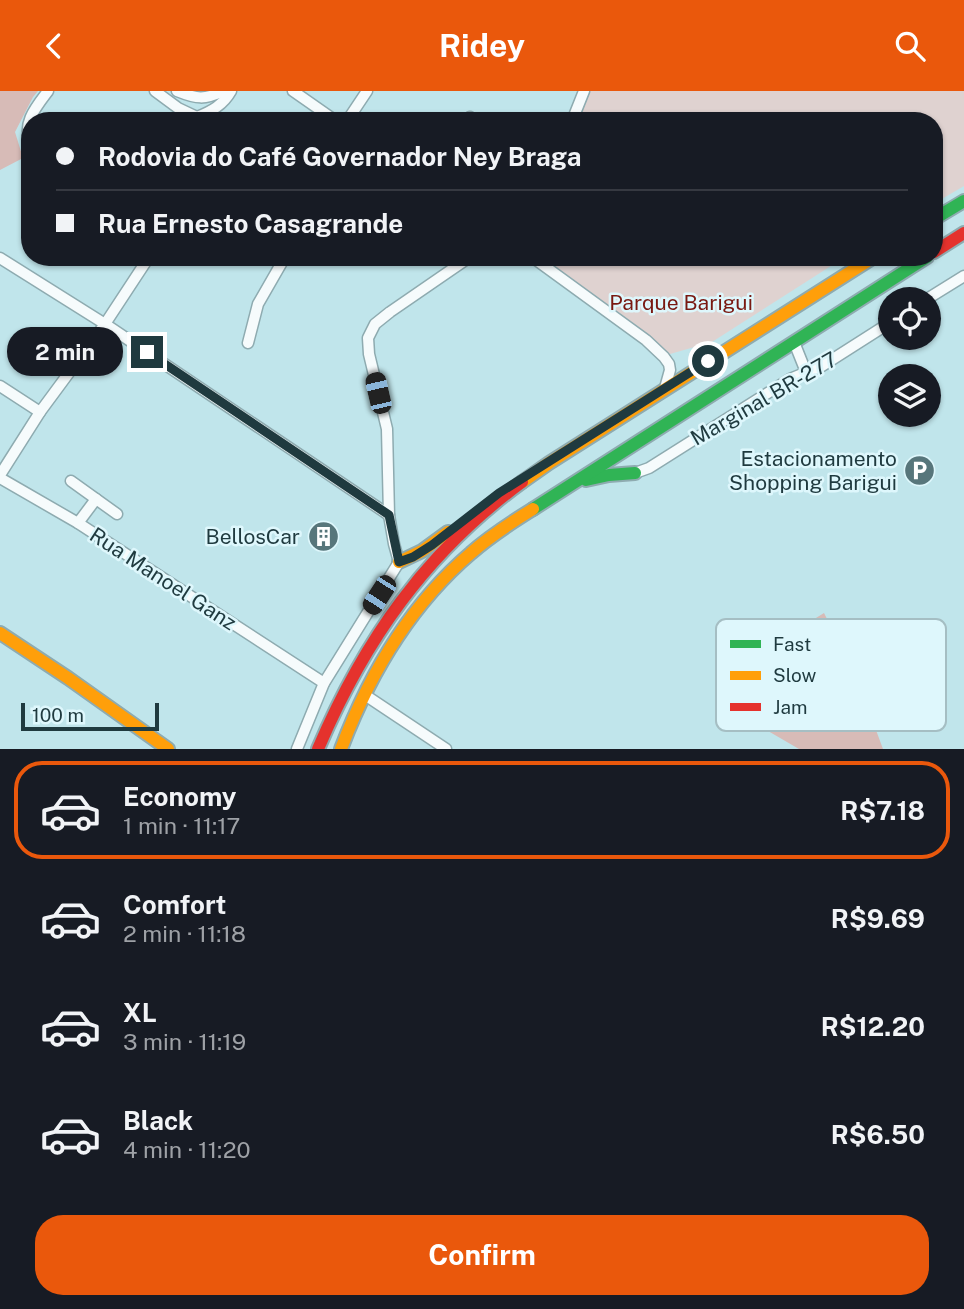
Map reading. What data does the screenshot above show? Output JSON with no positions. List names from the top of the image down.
{
  "streets": {
    "street": ["Marginal BR-277", "Rua Manoel Ganz"]
  },
  "parks": ["Parque Barigui"],
  "places": {
    "parking": ["Estacionamento Shopping Barigui"],
    "building": ["BellosCar"]
  },
  "legend": ["Fast", "Slow", "Jam"],
  "scale_bar": "100 m",
  "page": {
    "header": "Ridey",
    "banner": ["Rodovia do Café Governador Ney Braga", "Rua Ernesto Casagrande"],
    "bubble": "2 min",
    "scale": "100 m",
    "list": [
      {
        "name": "Economy",
        "note": "1 min · 11:17",
        "value": "R$7.18"
      },
      {
        "name": "Comfort",
        "note": "2 min · 11:18",
        "value": "R$9.69"
      },
      {
        "name": "XL",
        "note": "3 min · 11:19",
        "value": "R$12.20"
      },
      {
        "name": "Black",
        "note": "4 min · 11:20",
        "value": "R$6.50"
      }
    ],
    "buttons": "Confirm"
  }
}
